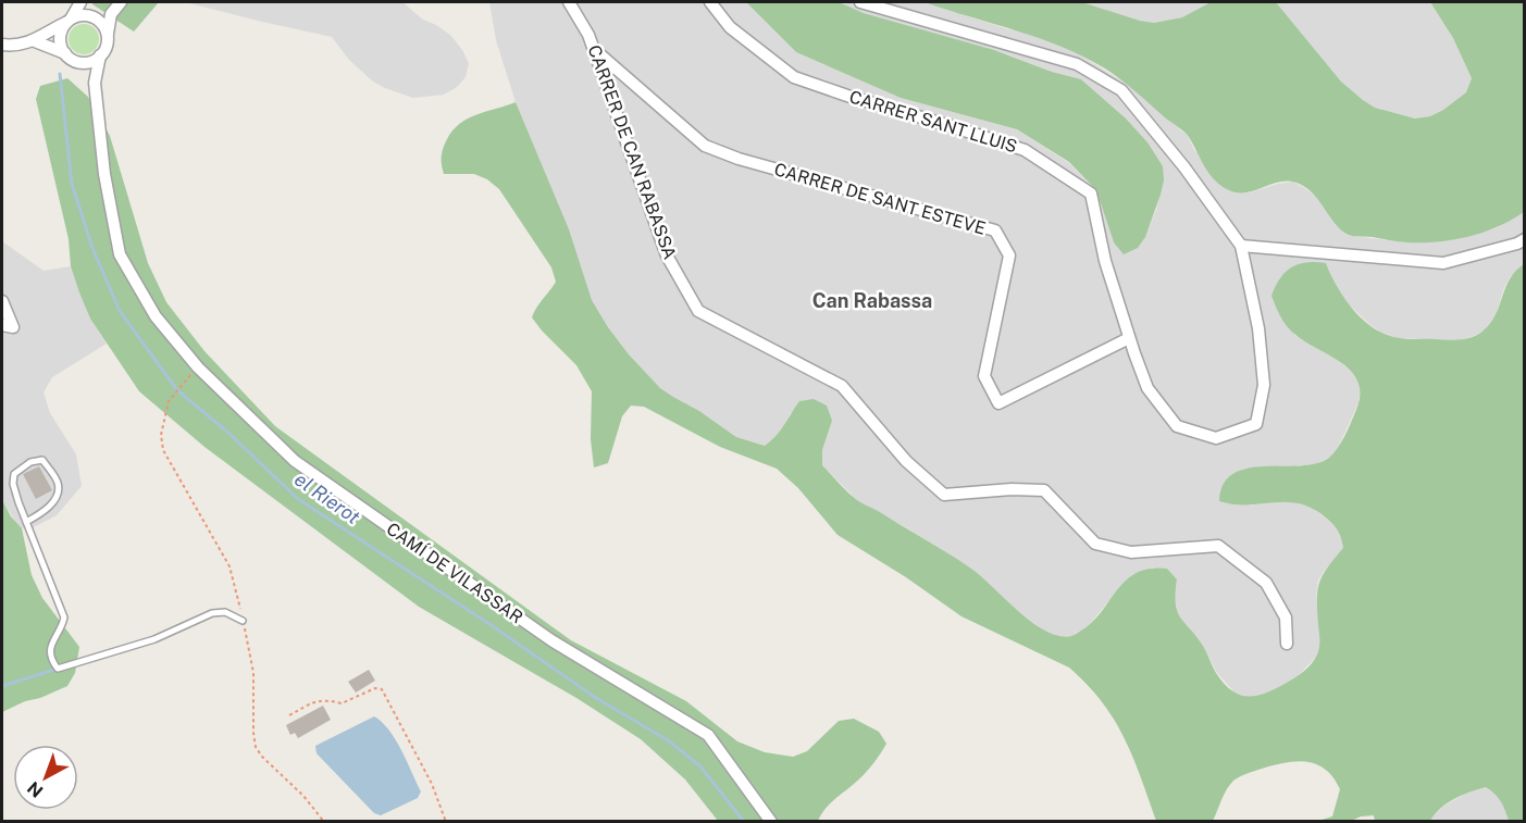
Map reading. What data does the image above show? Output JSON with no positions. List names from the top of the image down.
{
  "streets": {
    "street": [
      "CARRER SANT LLUIS",
      "CARRER DE CAN RABASSA",
      "CARRER DE SANT ESTEVE",
      "CAMÍ DE VILASSAR"
    ]
  },
  "crossings": [
    ["CARRER SANT LLUIS", "CARRER DE SANT ESTEVE"],
    ["CARRER DE CAN RABASSA", "CARRER DE SANT ESTEVE"]
  ],
  "districts": ["Can Rabassa"],
  "water": ["el Rierot"],
  "north": "bottom left"
}
